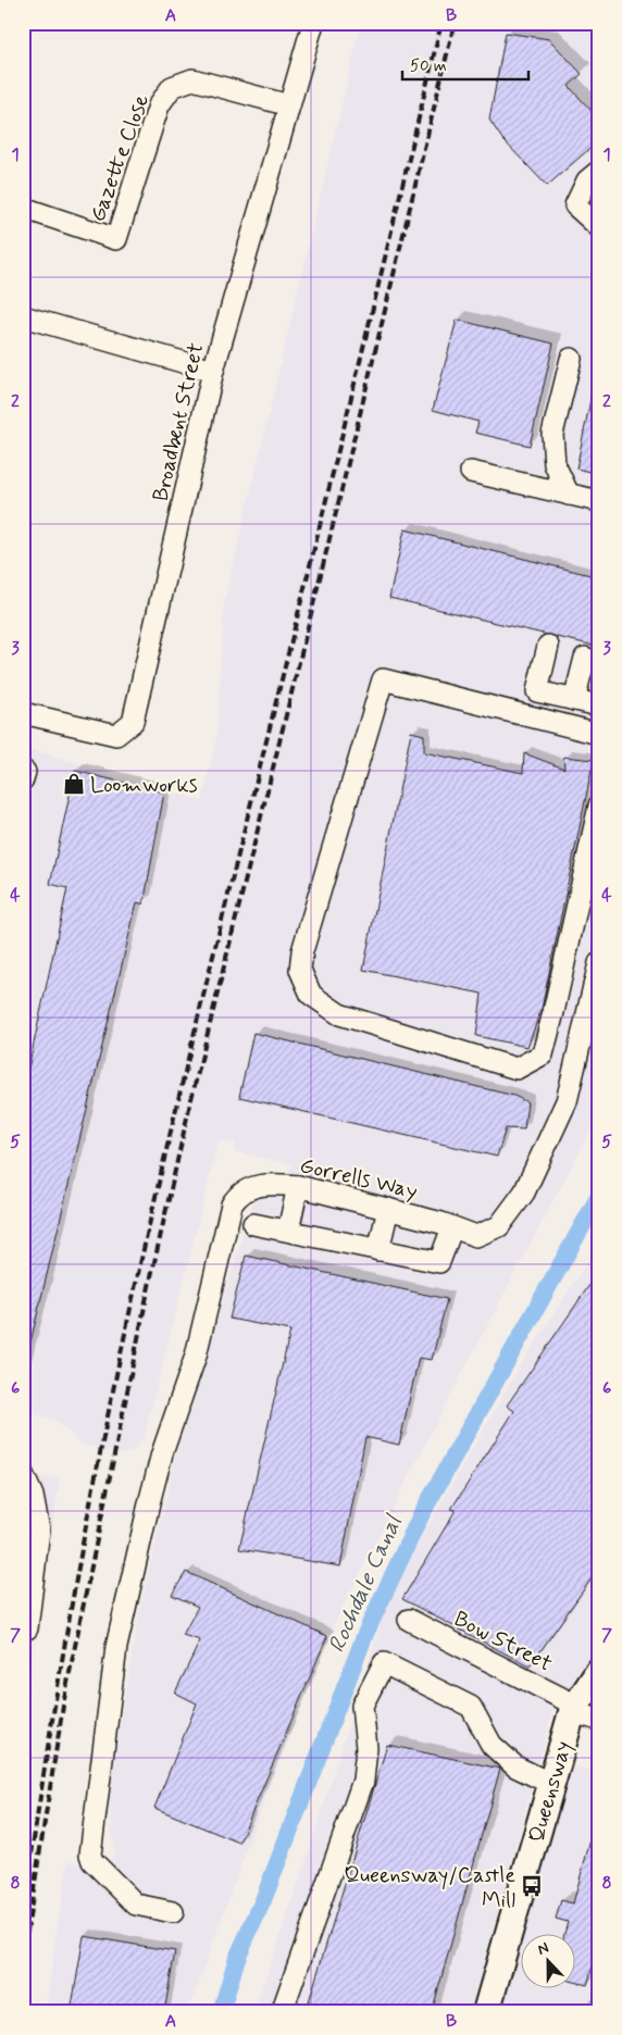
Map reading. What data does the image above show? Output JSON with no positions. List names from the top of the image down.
{
  "streets": {
    "main road": ["Queensway"],
    "street": [
      "Gazette Close",
      "Broadbent Street",
      "Gorrells Way",
      "Bow Street"
    ]
  },
  "crossings": [
    ["Gazette Close", "Broadbent Street"],
    ["Bow Street", "Queensway"]
  ],
  "water": ["Rochdale Canal"],
  "places": {
    "shop": ["Loomworks"],
    "bus stop": ["Queensway/Castle Mill"]
  },
  "scale_bar": "50 m",
  "north": "top",
  "grid": {
    "columns": ["A", "B"],
    "rows": [
      "1",
      "2",
      "3",
      "4",
      "5",
      "6",
      "7",
      "8"
    ]
  }
}
